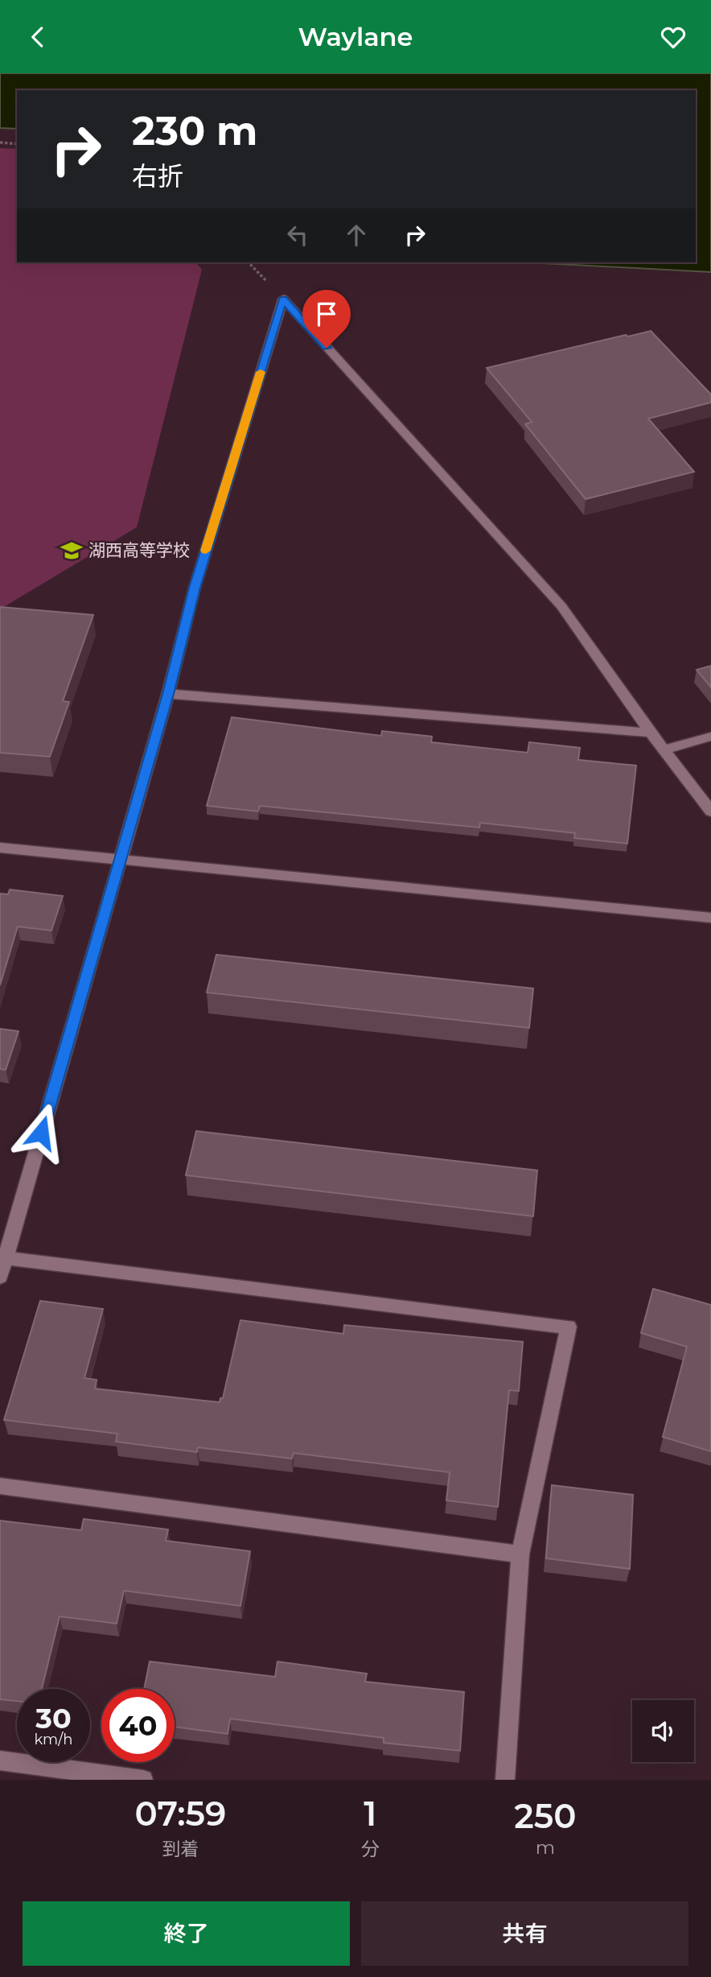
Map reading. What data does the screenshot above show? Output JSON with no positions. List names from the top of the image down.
{
  "places": {
    "school or university": ["湖西高等学校"]
  },
  "page": {
    "header": "Waylane",
    "turn": ["230 m", "右折"],
    "speed": "30 km/h",
    "limit": "40",
    "eta": [
      "07:59",
      "到着",
      "1",
      "分",
      "250",
      "m"
    ],
    "buttons": ["終了", "共有"]
  }
}
